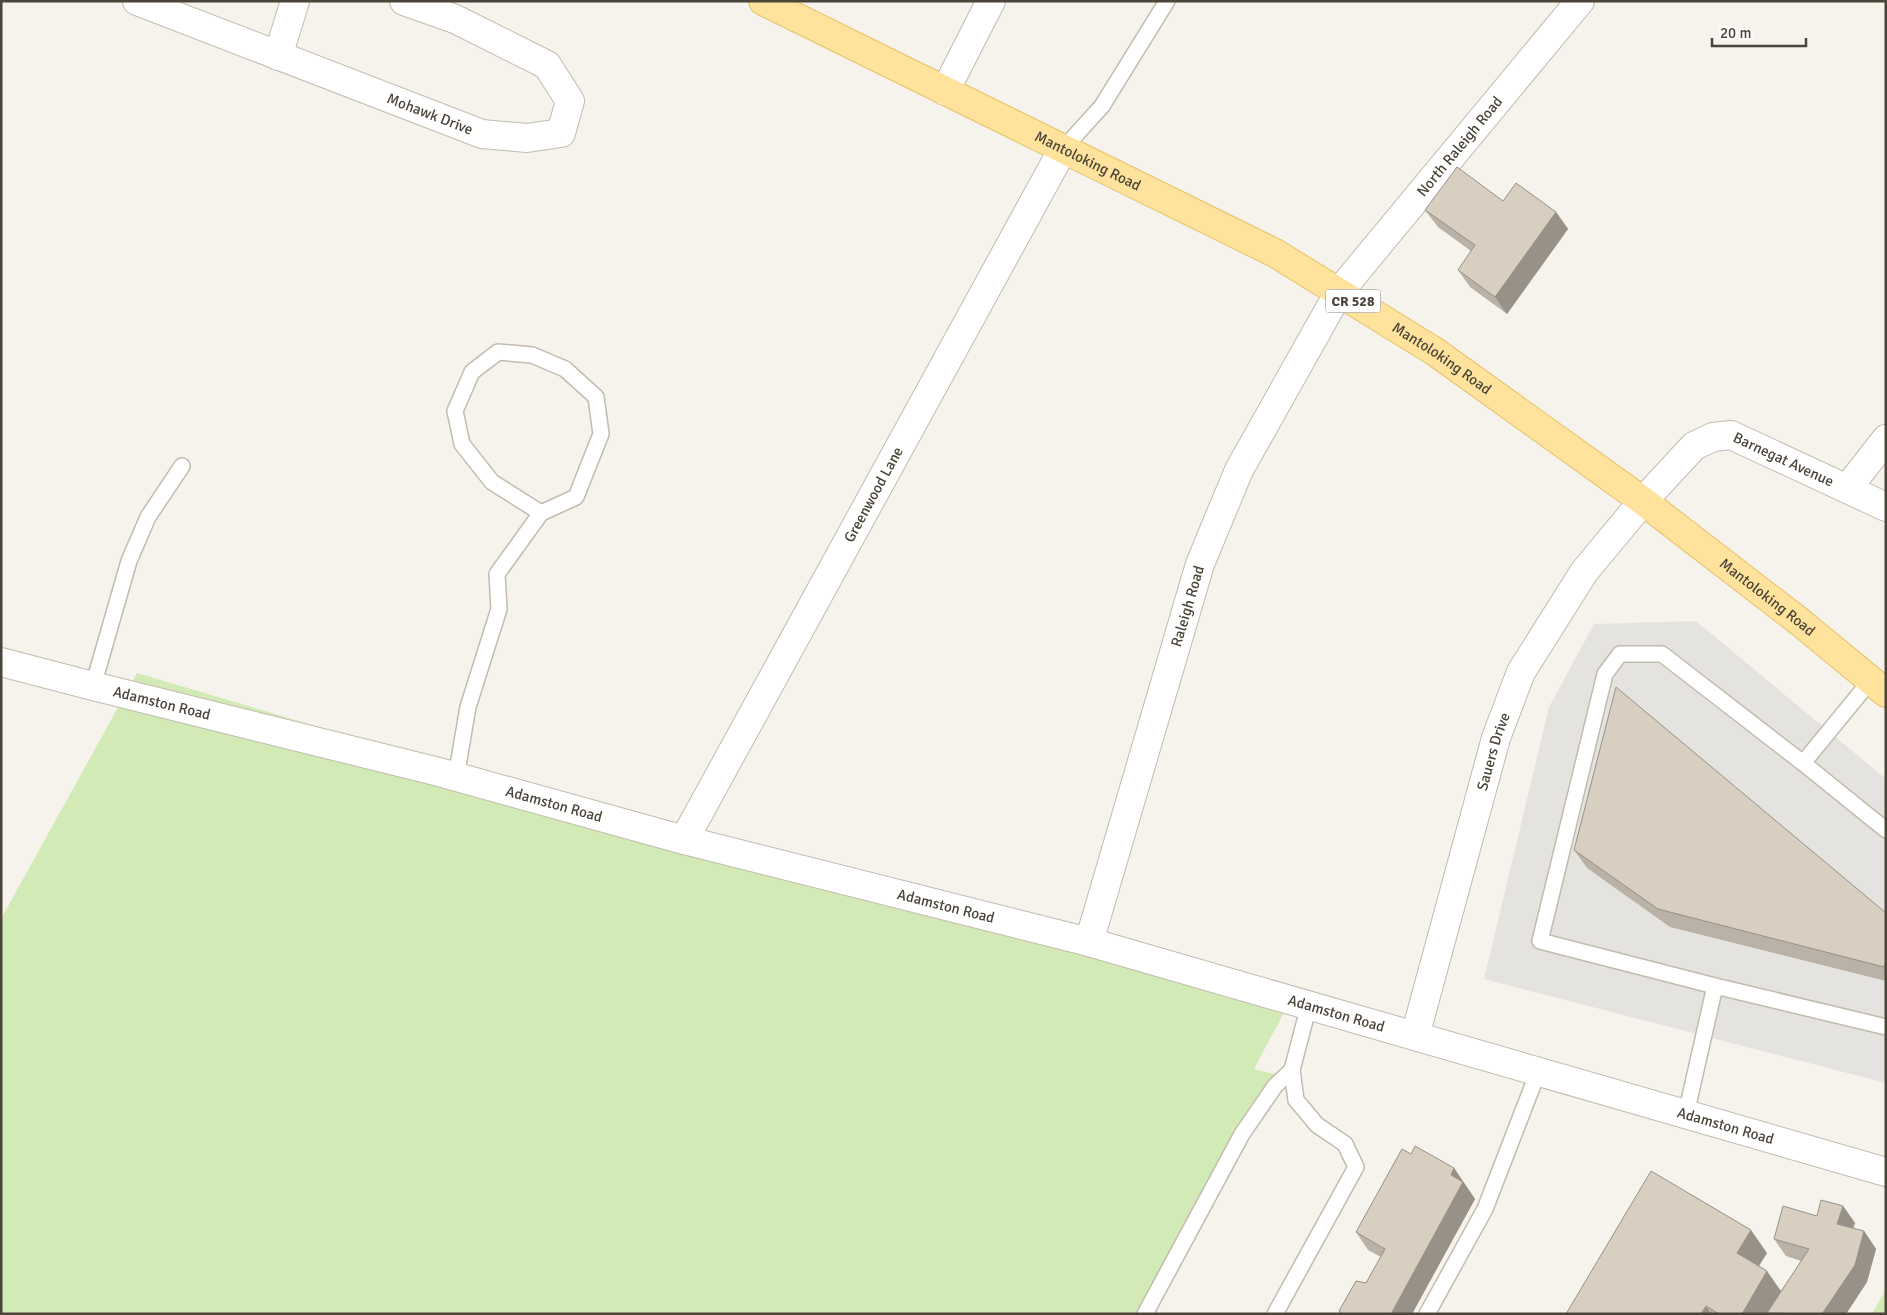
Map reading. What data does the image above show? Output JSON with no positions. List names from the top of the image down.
{
  "streets": {
    "main road": ["Mantoloking Road", "CR 528"],
    "street": [
      "Mohawk Drive",
      "North Raleigh Road",
      "Barnegat Avenue",
      "Greenwood Lane",
      "Raleigh Road",
      "Adamston Road",
      "Sauers Drive"
    ]
  },
  "crossings": [
    ["North Raleigh Road", "Mantoloking Road"],
    ["North Raleigh Road", "Raleigh Road"],
    ["Mantoloking Road", "Barnegat Avenue"],
    ["Mantoloking Road", "Greenwood Lane"],
    ["Mantoloking Road", "Raleigh Road"],
    ["Mantoloking Road", "Sauers Drive"],
    ["Barnegat Avenue", "Sauers Drive"],
    ["Greenwood Lane", "Adamston Road"],
    ["Raleigh Road", "Adamston Road"],
    ["Adamston Road", "Sauers Drive"]
  ],
  "scale_bar": "20 m"
}
